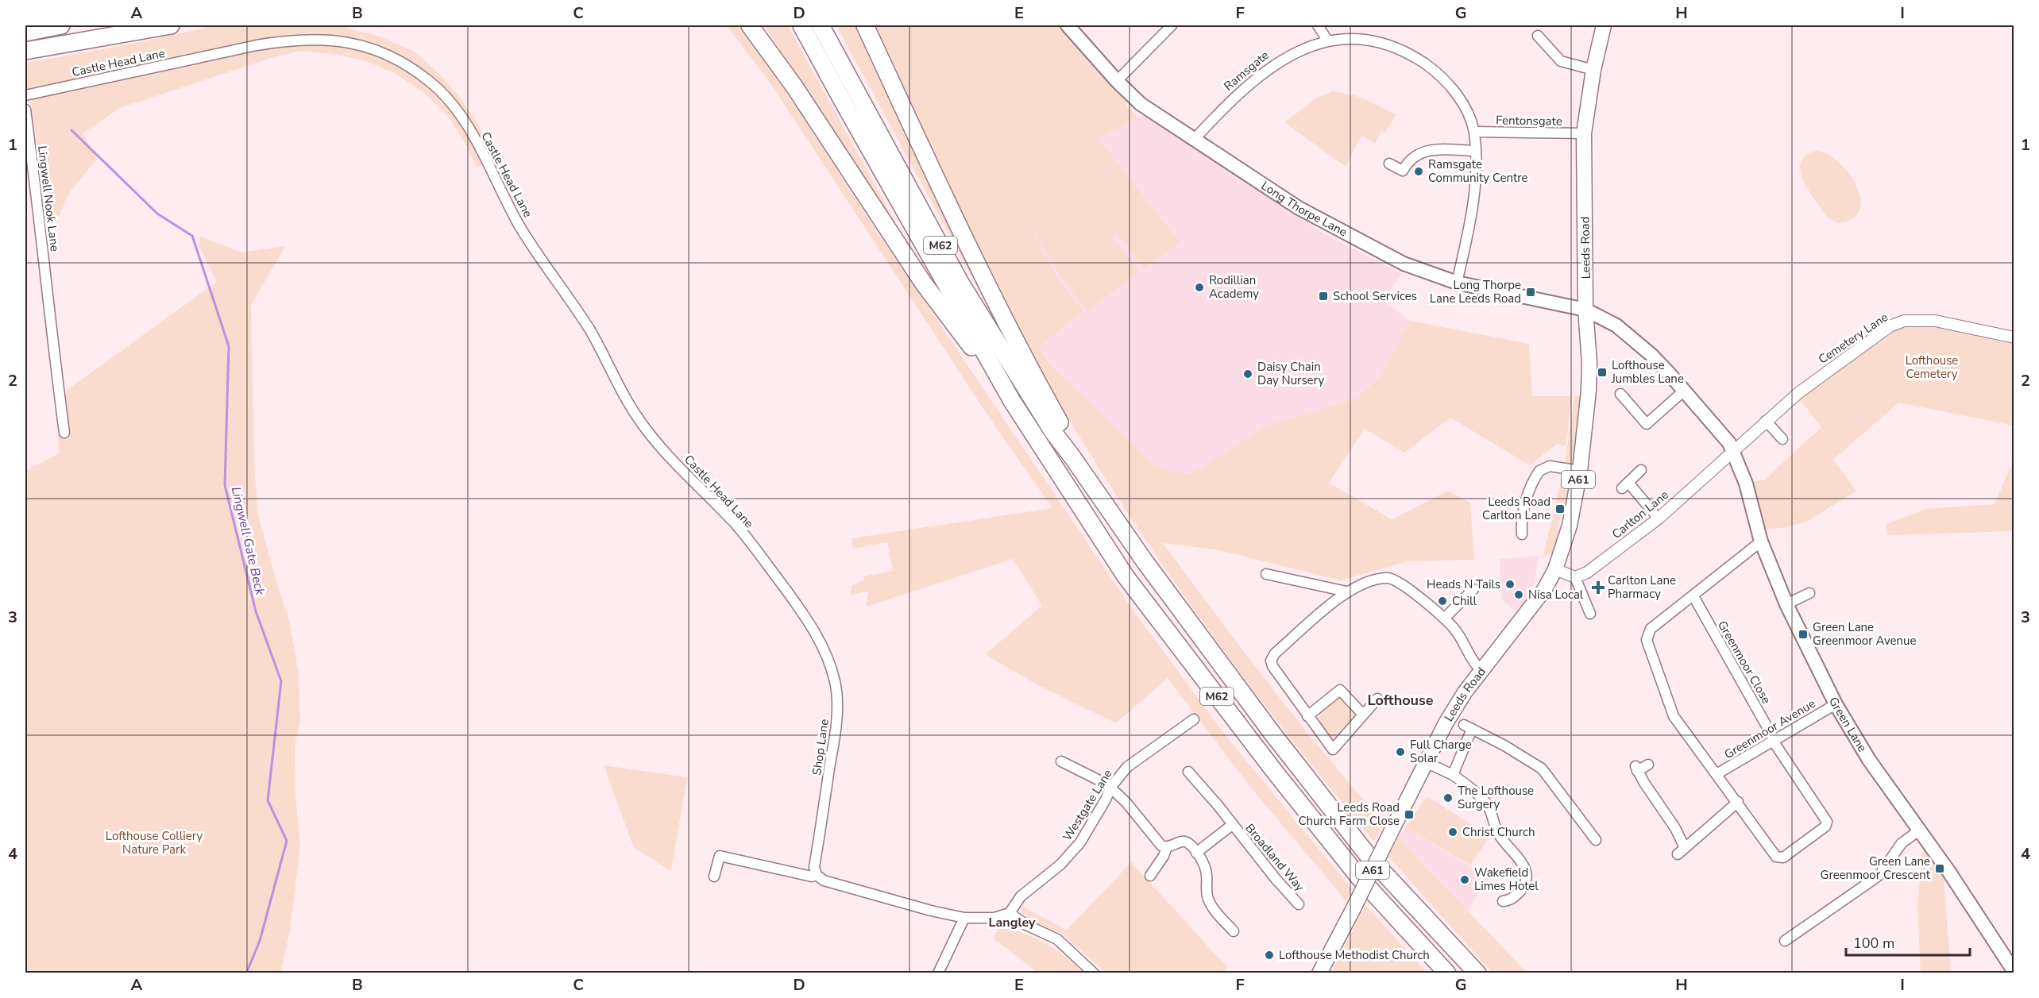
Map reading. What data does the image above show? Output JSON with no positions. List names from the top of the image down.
{
  "streets": {
    "highway": ["M62"],
    "main road": [
      "Long Thorpe Lane",
      "Leeds Road",
      "A61",
      "Green Lane"
    ],
    "street": [
      "Castle Head Lane",
      "Ramsgate",
      "Fentonsgate",
      "Lingwell Nook Lane",
      "Cemetery Lane",
      "Carlton Lane",
      "Greenmoor Close",
      "Greenmoor Avenue",
      "Shop Lane",
      "Westgate Lane",
      "Broadland Way"
    ]
  },
  "crossings": [
    ["Castle Head Lane", "Shop Lane"],
    ["Ramsgate", "Fentonsgate"],
    ["Ramsgate", "Long Thorpe Lane"],
    ["Fentonsgate", "Leeds Road"],
    ["Long Thorpe Lane", "Leeds Road"],
    ["Long Thorpe Lane", "Green Lane"],
    ["Cemetery Lane", "Carlton Lane"],
    ["Cemetery Lane", "Green Lane"],
    ["Carlton Lane", "Green Lane"],
    ["Greenmoor Close", "Greenmoor Avenue"],
    ["Green Lane", "Greenmoor Avenue"]
  ],
  "districts": ["Lofthouse", "Langley"],
  "water": ["Lingwell Gate Beck"],
  "parks": ["Lofthouse Cemetery", "Lofthouse Colliery Nature Park"],
  "places": {
    "other": [
      "Ramsgate Community Centre",
      "Rodillian Academy",
      "Daisy Chain Day Nursery",
      "Heads N Tails",
      "Nisa Local",
      "Chill",
      "Full Charge Solar",
      "The Lofthouse Surgery",
      "Christ Church",
      "Wakefield Limes Hotel",
      "Lofthouse Methodist Church"
    ],
    "transit": [
      "Long Thorpe Lane Leeds Road",
      "School Services",
      "Lofthouse Jumbles Lane",
      "Leeds Road Carlton Lane",
      "Green Lane Greenmoor Avenue",
      "Leeds Road Church Farm Close",
      "Green Lane Greenmoor Crescent"
    ],
    "health": ["Carlton Lane Pharmacy"]
  },
  "scale_bar": "100 m",
  "grid": {
    "columns": [
      "A",
      "B",
      "C",
      "D",
      "E",
      "F",
      "G",
      "H",
      "I"
    ],
    "rows": [
      "1",
      "2",
      "3",
      "4"
    ]
  }
}
